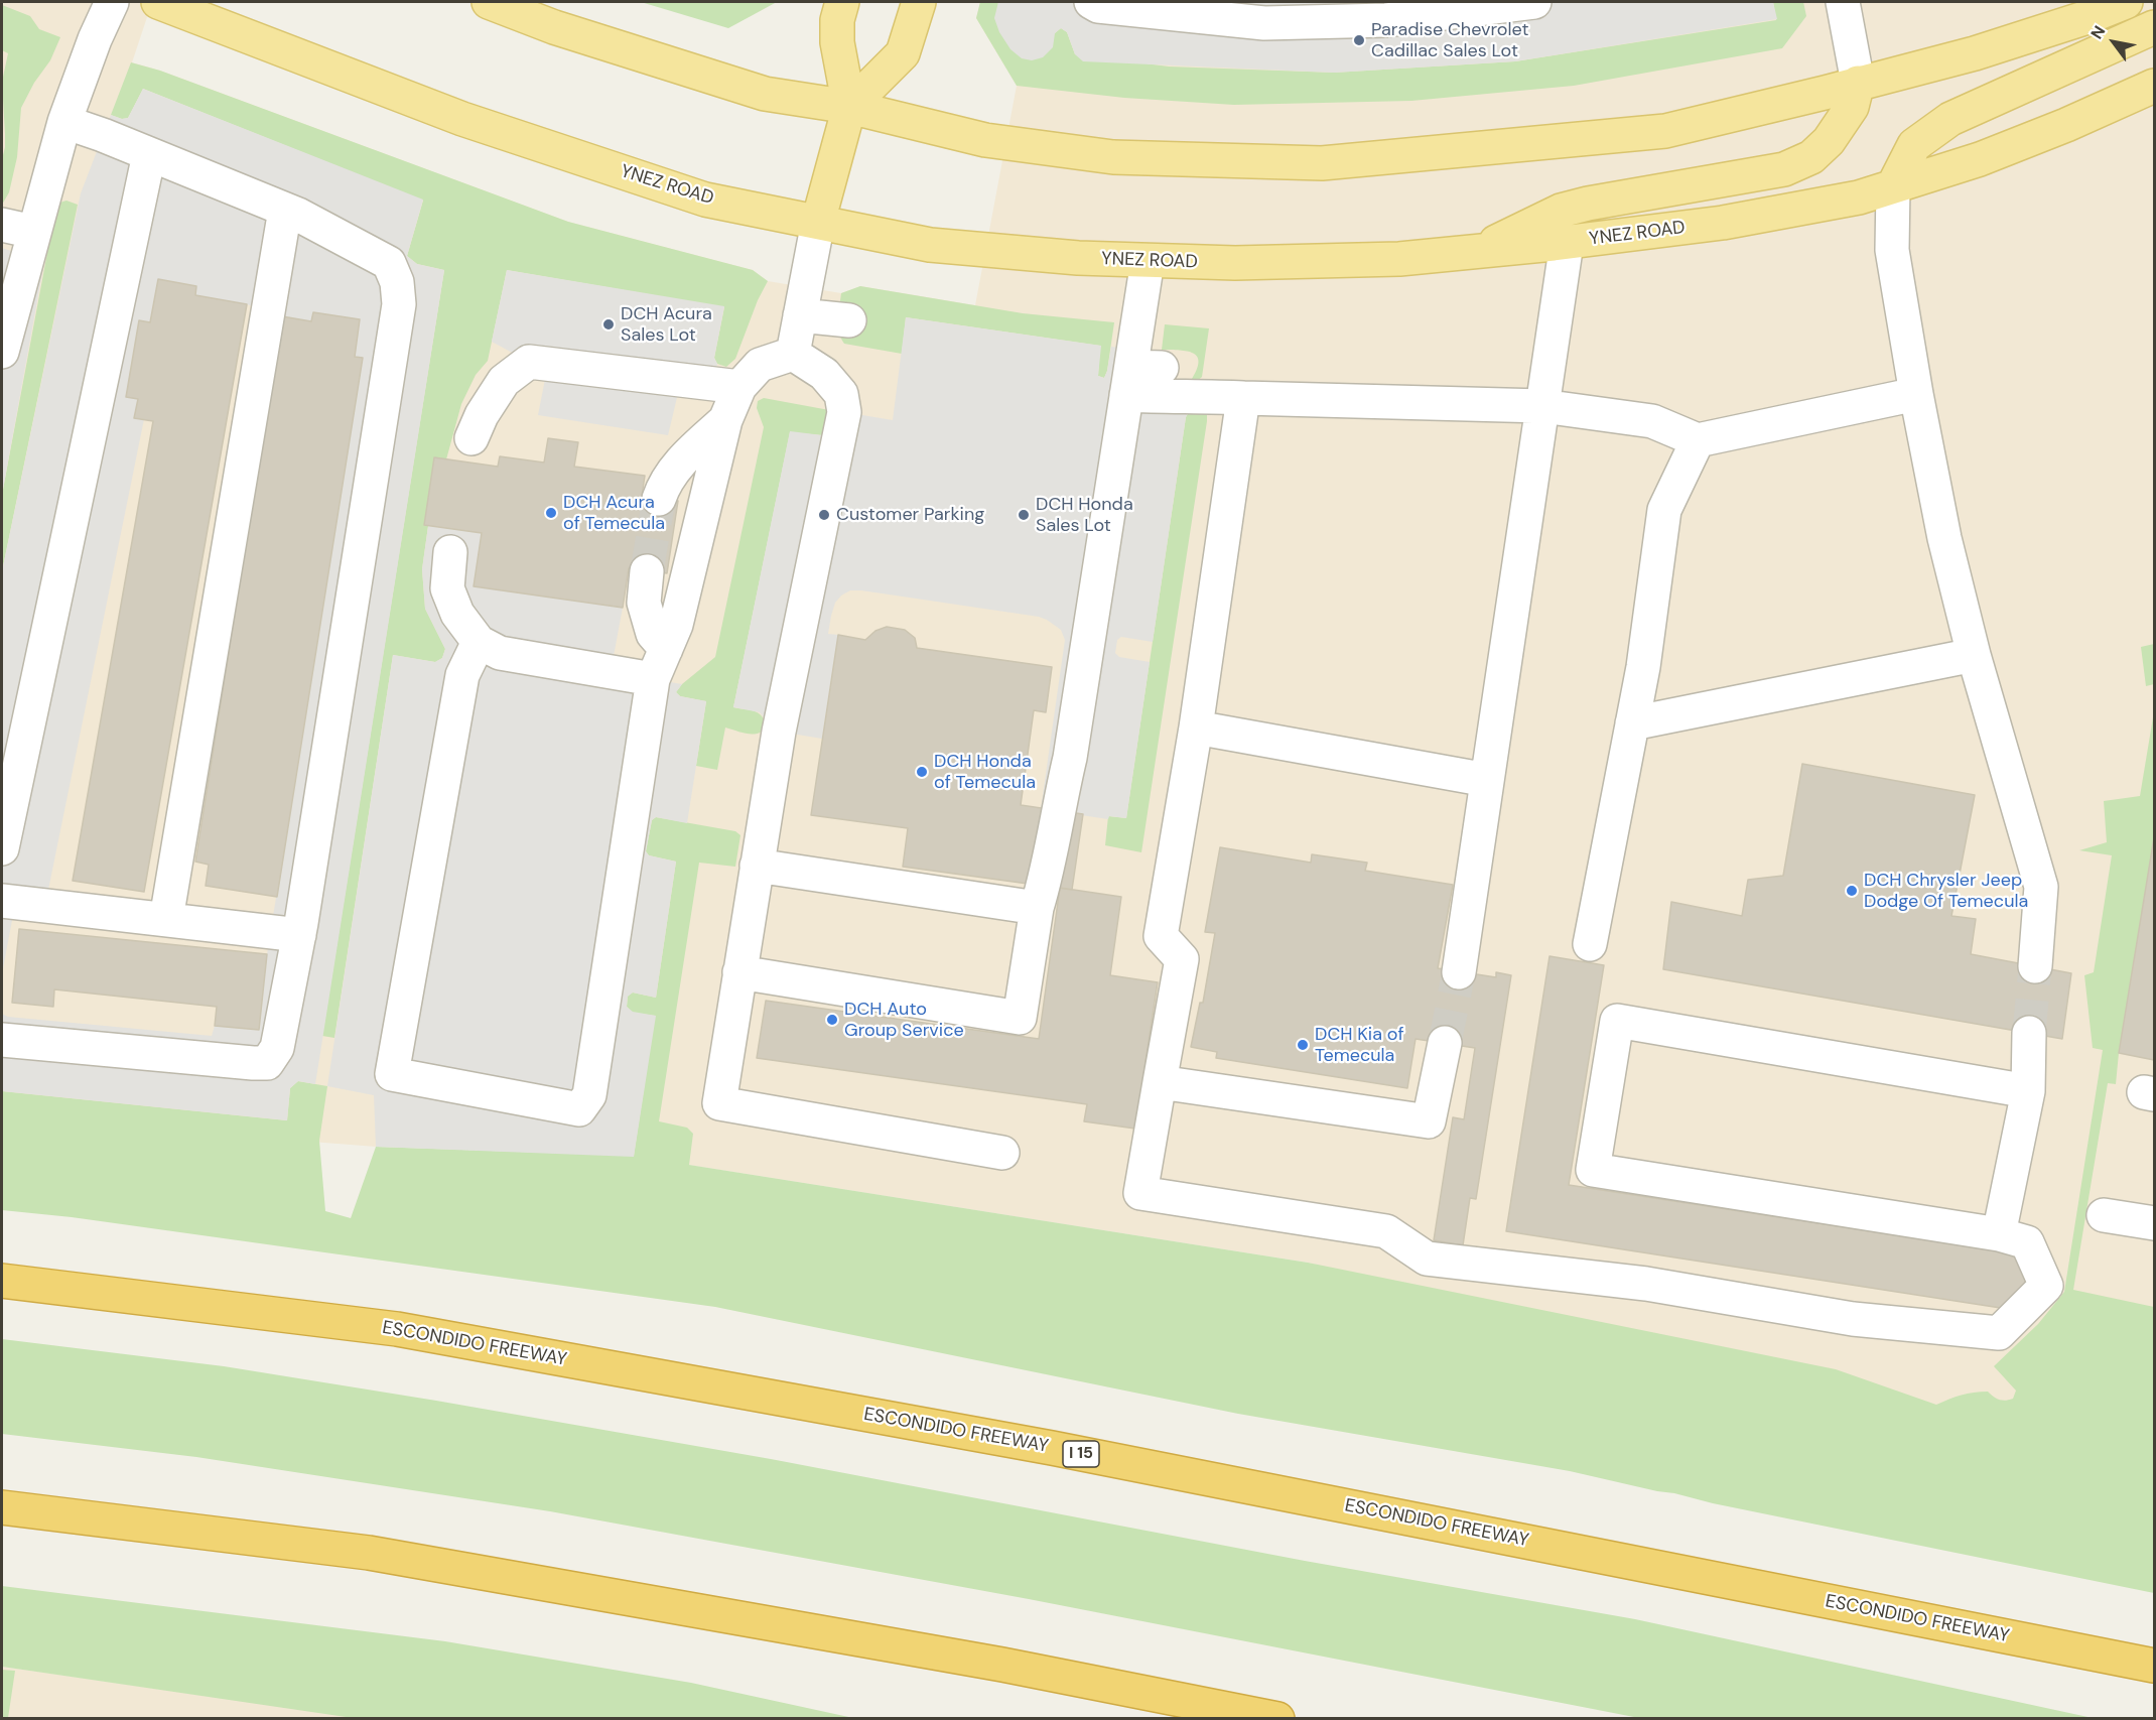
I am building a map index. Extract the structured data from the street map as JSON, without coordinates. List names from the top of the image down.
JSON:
{
  "streets": {
    "highway": ["ESCONDIDO FREEWAY", "I 15"],
    "main road": ["YNEZ ROAD"]
  },
  "places": [
    "Paradise Chevrolet Cadillac Sales Lot",
    "DCH Acura Sales Lot",
    "DCH Acura of Temecula",
    "Customer Parking",
    "DCH Honda Sales Lot",
    "DCH Honda of Temecula",
    "DCH Chrysler Jeep Dodge Of Temecula",
    "DCH Auto Group Service",
    "DCH Kia of Temecula"
  ],
  "north": "top left"
}
